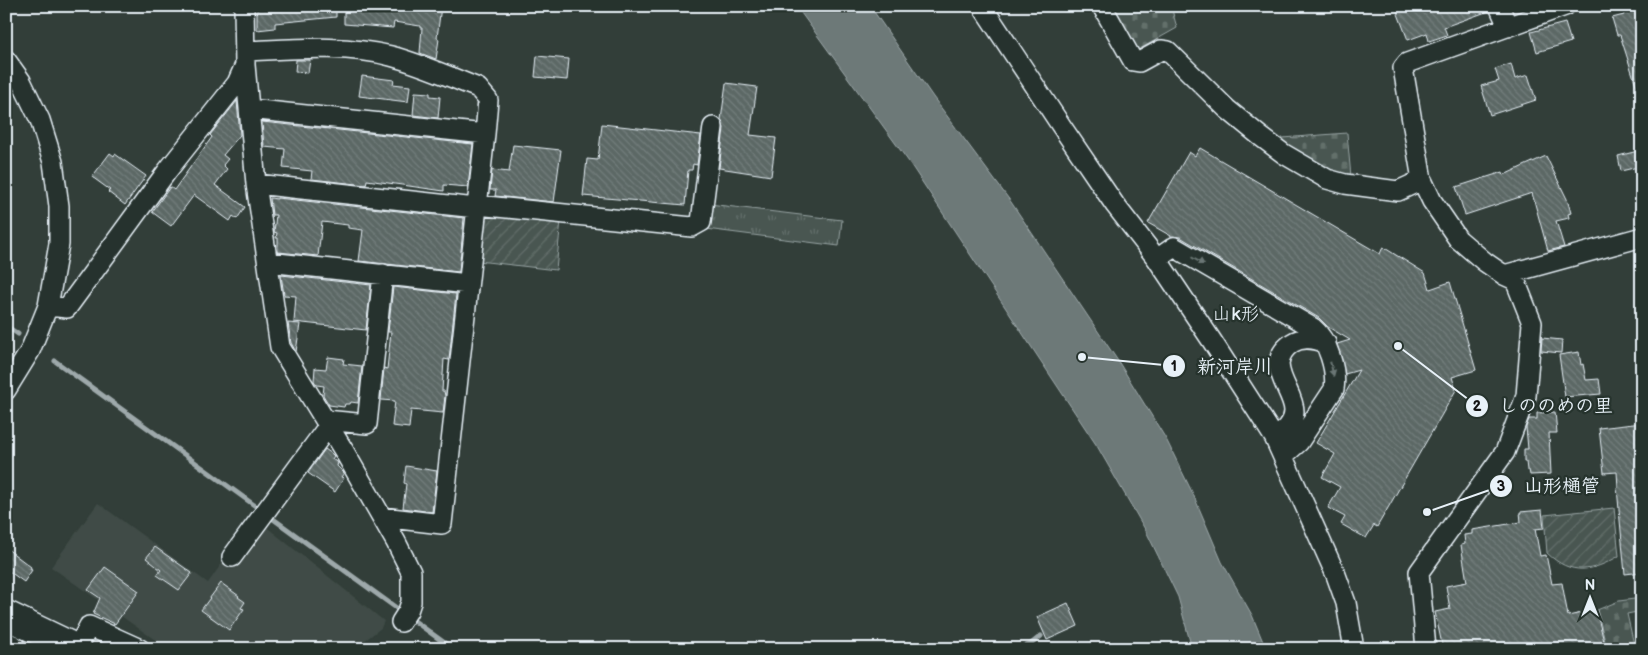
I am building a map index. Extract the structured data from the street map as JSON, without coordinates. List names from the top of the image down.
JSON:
{
  "districts": ["山k形"],
  "places": ["しののめの里", "新河岸川", "山形樋管"],
  "north": "top"
}
